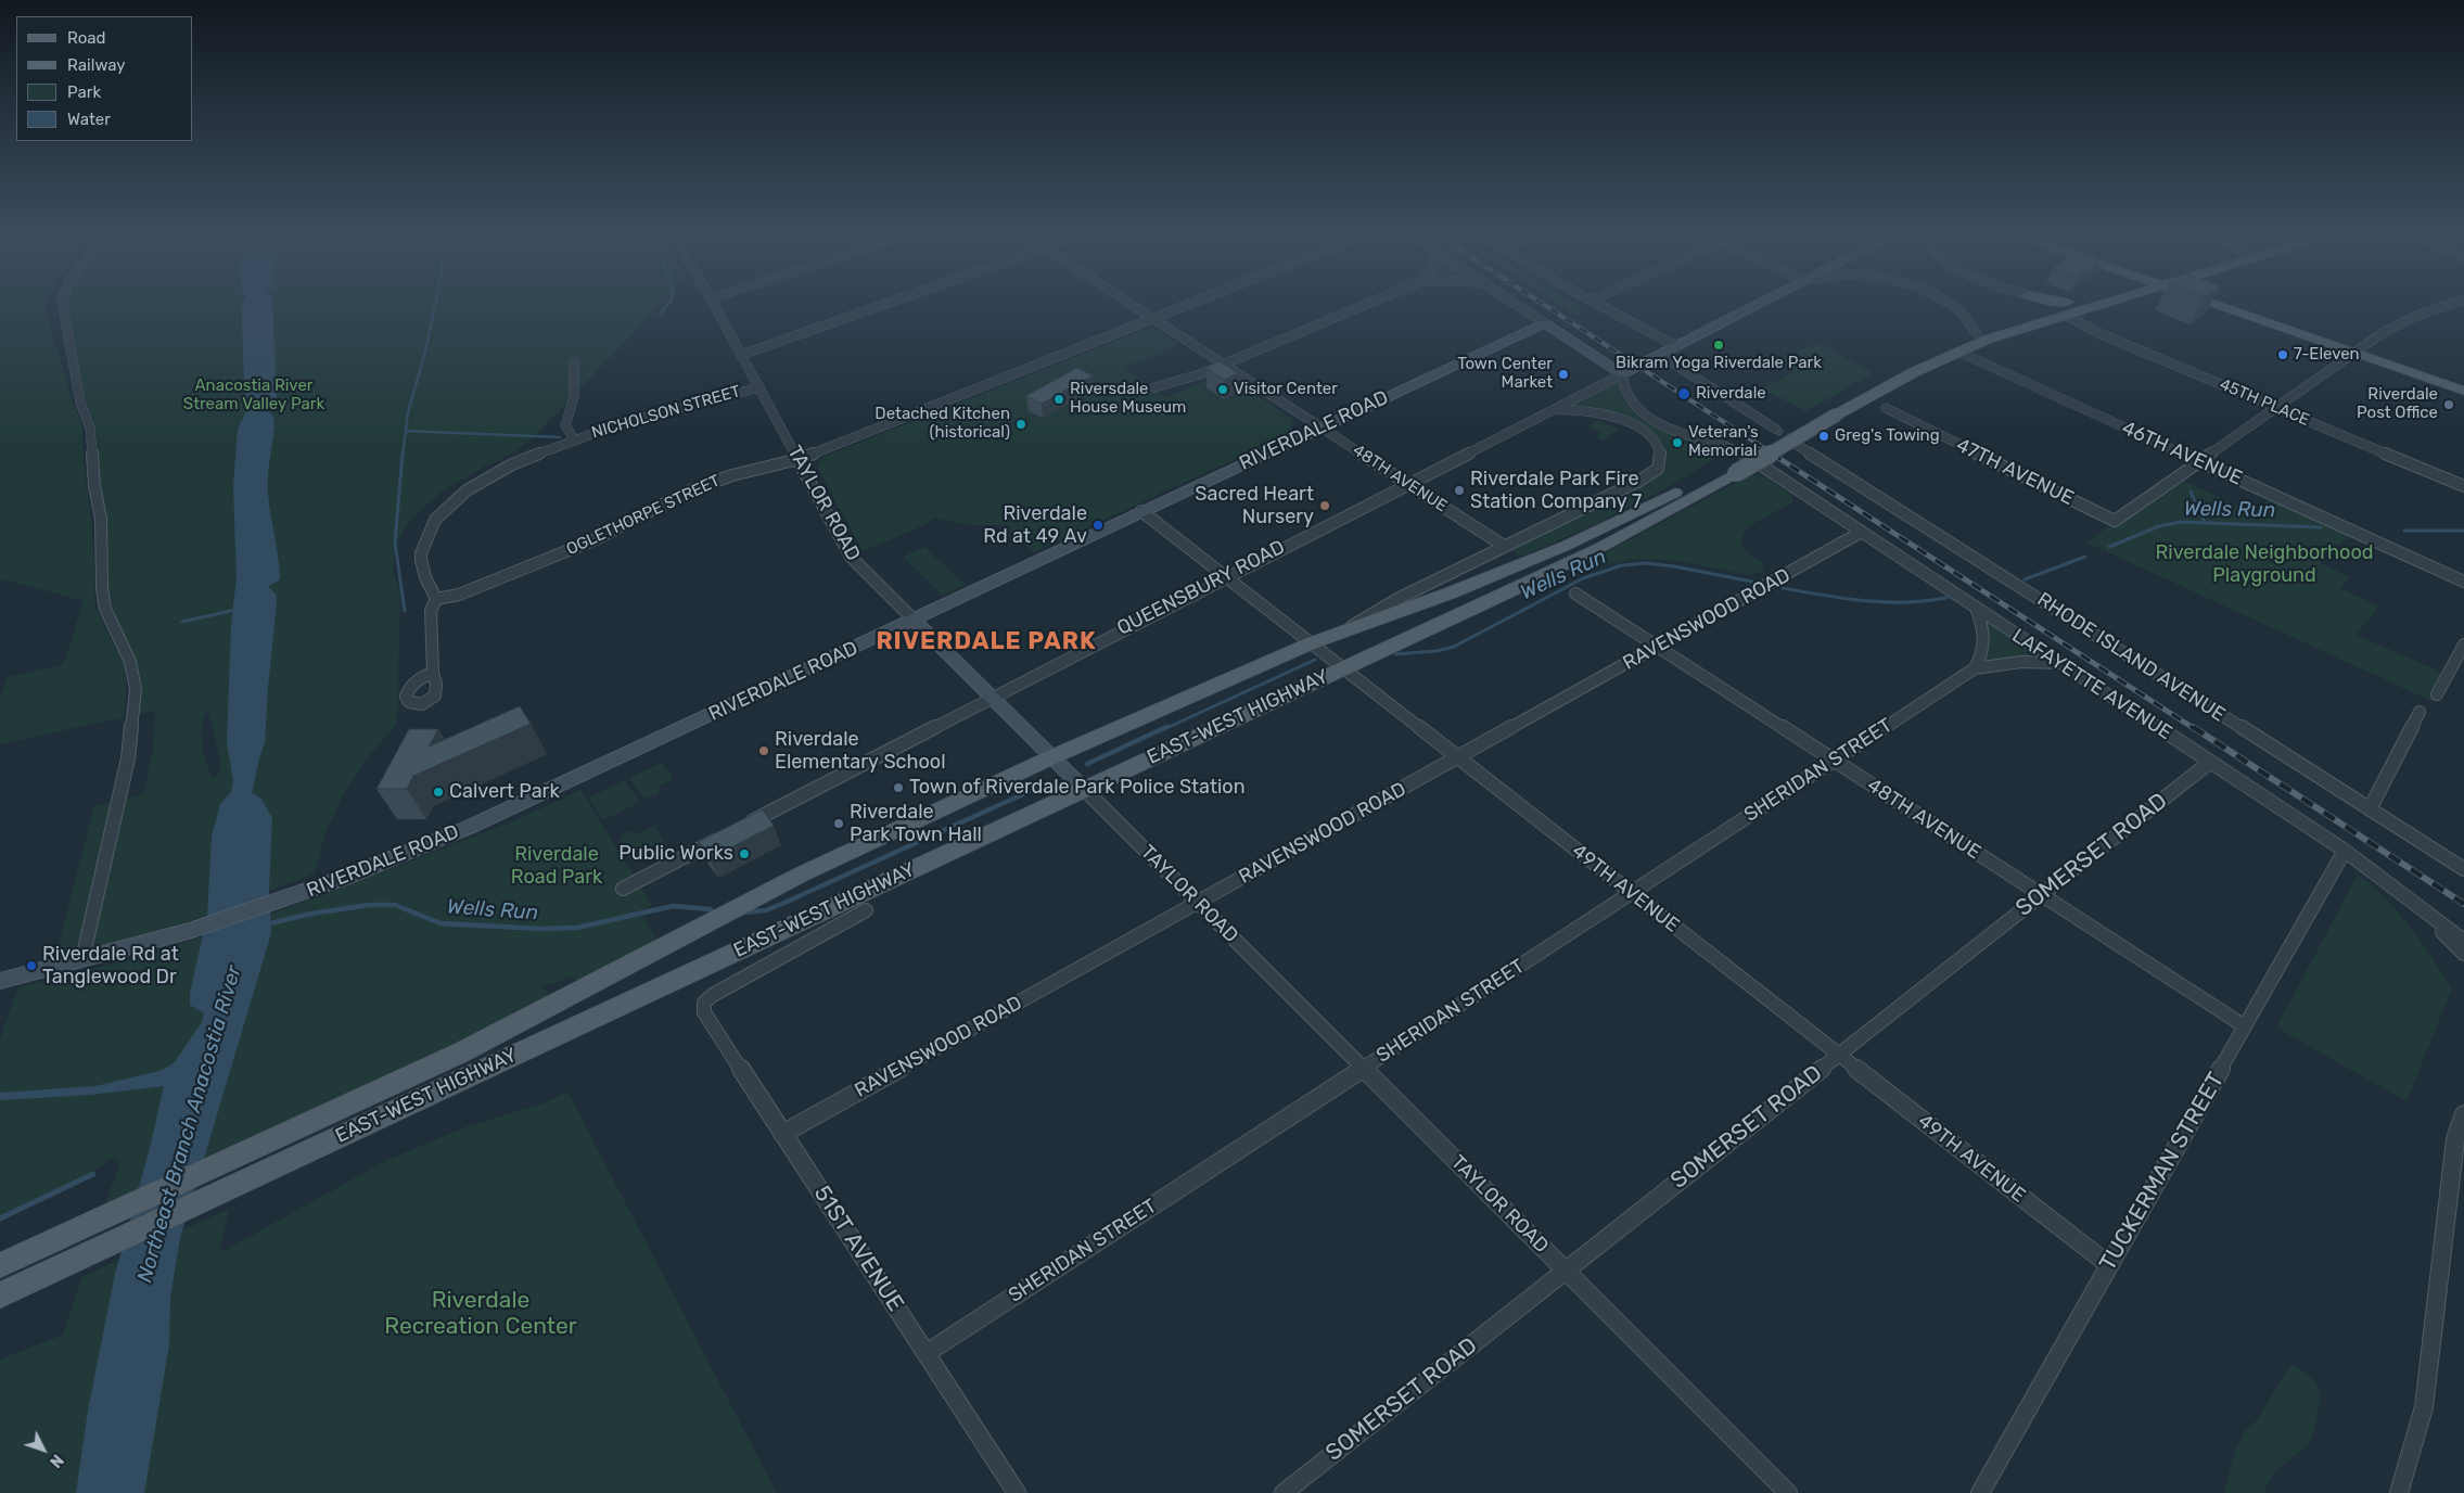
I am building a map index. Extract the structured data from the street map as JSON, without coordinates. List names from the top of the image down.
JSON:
{
  "streets": {
    "main road": ["EAST-WEST HIGHWAY"],
    "street": [
      "45TH PLACE",
      "NICHOLSON STREET",
      "RIVERDALE ROAD",
      "46TH AVENUE",
      "47TH AVENUE",
      "48TH AVENUE",
      "TAYLOR ROAD",
      "OGLETHORPE STREET",
      "QUEENSBURY ROAD",
      "RAVENSWOOD ROAD",
      "RHODE ISLAND AVENUE",
      "LAFAYETTE AVENUE",
      "SHERIDAN STREET",
      "SOMERSET ROAD",
      "49TH AVENUE",
      "TUCKERMAN STREET",
      "51ST AVENUE"
    ]
  },
  "crossings": [
    ["45TH PLACE", "EAST-WEST HIGHWAY"],
    ["NICHOLSON STREET", "TAYLOR ROAD"],
    ["NICHOLSON STREET", "OGLETHORPE STREET"],
    ["RIVERDALE ROAD", "48TH AVENUE"],
    ["RIVERDALE ROAD", "TAYLOR ROAD"],
    ["RIVERDALE ROAD", "49TH AVENUE"],
    ["46TH AVENUE", "47TH AVENUE"],
    ["46TH AVENUE", "EAST-WEST HIGHWAY"],
    ["48TH AVENUE", "OGLETHORPE STREET"],
    ["48TH AVENUE", "QUEENSBURY ROAD"],
    ["48TH AVENUE", "RAVENSWOOD ROAD"],
    ["48TH AVENUE", "SHERIDAN STREET"],
    ["48TH AVENUE", "SOMERSET ROAD"],
    ["48TH AVENUE", "TUCKERMAN STREET"],
    ["TAYLOR ROAD", "OGLETHORPE STREET"],
    ["TAYLOR ROAD", "QUEENSBURY ROAD"],
    ["TAYLOR ROAD", "RAVENSWOOD ROAD"],
    ["TAYLOR ROAD", "EAST-WEST HIGHWAY"],
    ["TAYLOR ROAD", "SHERIDAN STREET"],
    ["TAYLOR ROAD", "SOMERSET ROAD"],
    ["QUEENSBURY ROAD", "49TH AVENUE"],
    ["RAVENSWOOD ROAD", "LAFAYETTE AVENUE"],
    ["RAVENSWOOD ROAD", "49TH AVENUE"],
    ["RAVENSWOOD ROAD", "51ST AVENUE"],
    ["LAFAYETTE AVENUE", "SHERIDAN STREET"],
    ["LAFAYETTE AVENUE", "SOMERSET ROAD"],
    ["LAFAYETTE AVENUE", "TUCKERMAN STREET"],
    ["EAST-WEST HIGHWAY", "49TH AVENUE"],
    ["SHERIDAN STREET", "49TH AVENUE"],
    ["SHERIDAN STREET", "51ST AVENUE"],
    ["SOMERSET ROAD", "49TH AVENUE"],
    ["49TH AVENUE", "TUCKERMAN STREET"]
  ],
  "districts": ["RIVERDALE PARK"],
  "water": ["Wells Run", "Northeast Branch Anacostia River"],
  "parks": [
    "Anacostia River Stream Valley Park",
    "Riverdale Neighborhood Playground",
    "Riverdale Road Park",
    "Riverdale Recreation Center"
  ],
  "places": [
    "Bikram Yoga Riverdale Park",
    "7-Eleven",
    "Town Center Market",
    "Visitor Center",
    "Riverdale",
    "Riversdale House Museum",
    "Riverdale Post Office",
    "Detached Kitchen (historical)",
    "Greg's Towing",
    "Veteran's Memorial",
    "Riverdale Park Fire Station Company 7",
    "Sacred Heart Nursery",
    "Riverdale Rd at 49 Av",
    "Riverdale Elementary School",
    "Town of Riverdale Park Police Station",
    "Calvert Park",
    "Riverdale Park Town Hall",
    "Public Works",
    "Riverdale Rd at Tanglewood Dr"
  ],
  "legend": [
    "Road",
    "Railway",
    "Park",
    "Water"
  ],
  "north": "bottom right"
}
